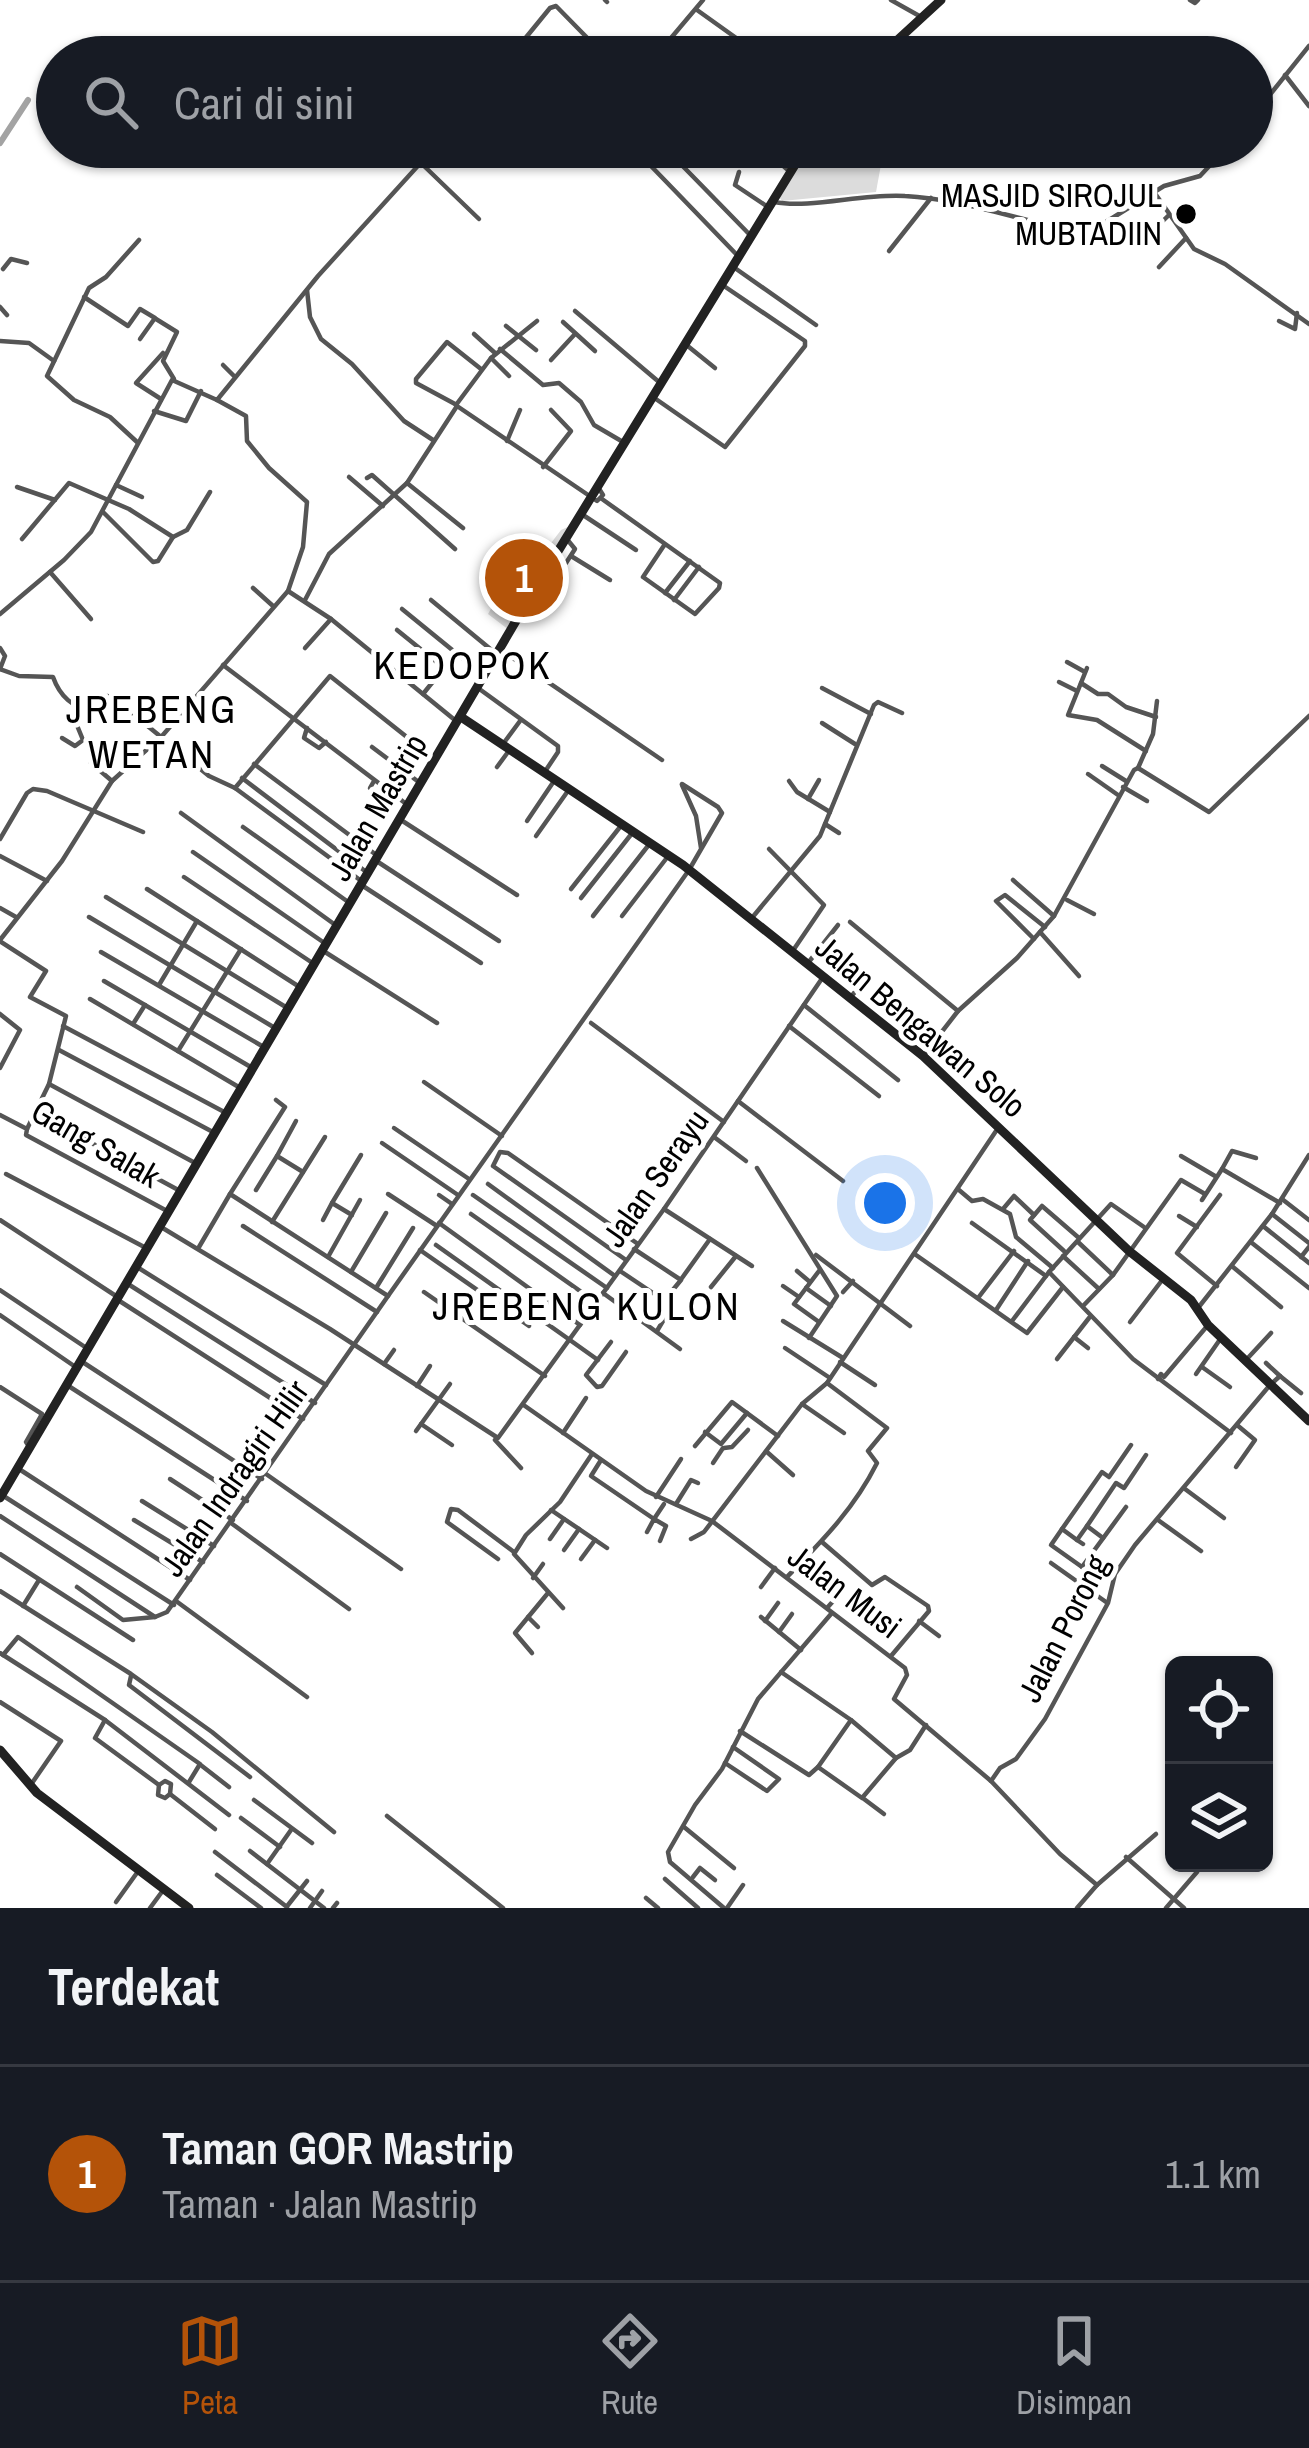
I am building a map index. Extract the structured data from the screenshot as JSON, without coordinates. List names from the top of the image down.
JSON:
{
  "streets": {
    "main road": ["Jalan Mastrip", "Jalan Bengawan Solo"],
    "street": [
      "Gang Salak",
      "Jalan Serayu",
      "Jalan Indragiri Hilir",
      "Jalan Musi",
      "Jalan Porong"
    ]
  },
  "crossings": [
    ["Jalan Mastrip", "Jalan Bengawan Solo"],
    ["Jalan Mastrip", "Gang Salak"],
    ["Jalan Bengawan Solo", "Jalan Serayu"],
    ["Jalan Bengawan Solo", "Jalan Indragiri Hilir"],
    ["Jalan Bengawan Solo", "Jalan Porong"],
    ["Jalan Serayu", "Jalan Musi"],
    ["Jalan Musi", "Jalan Porong"]
  ],
  "districts": ["KEDOPOK", "JREBENG WETAN", "JREBENG KULON"],
  "places": ["MASJID SIROJUL MUBTADIIN"],
  "page": {
    "search": "Cari di sini",
    "pins": "1",
    "heading": "Terdekat",
    "list": [
      {
        "mark": "1",
        "name": "Taman GOR Mastrip",
        "note": "Taman · Jalan Mastrip",
        "value": "1.1 km"
      }
    ],
    "nav": ["Peta", "Rute", "Disimpan"]
  }
}
